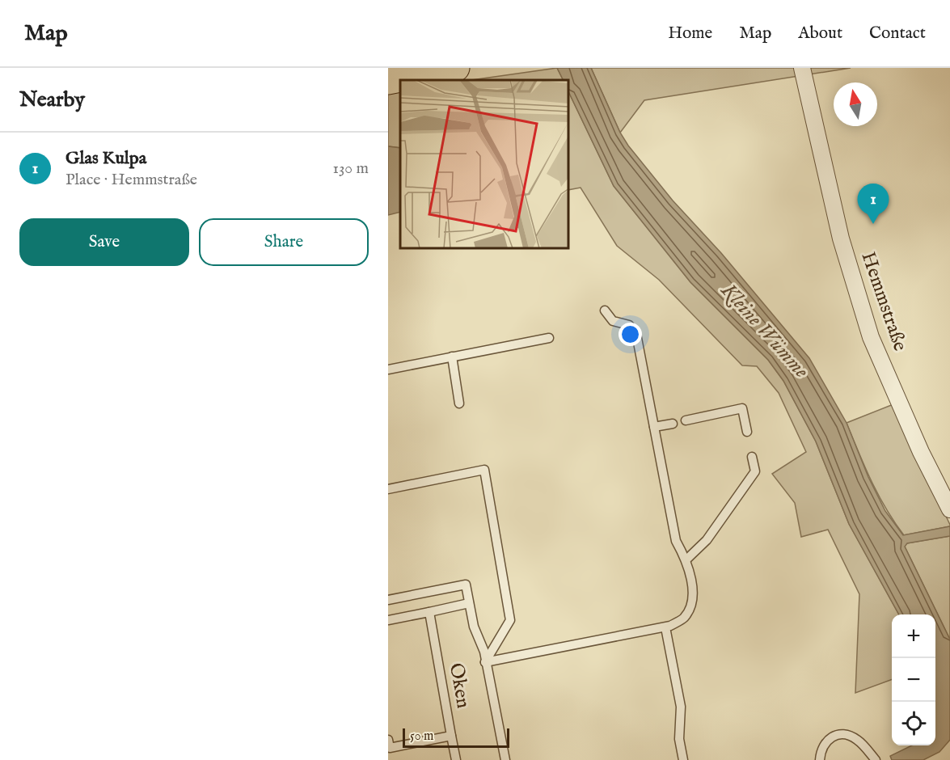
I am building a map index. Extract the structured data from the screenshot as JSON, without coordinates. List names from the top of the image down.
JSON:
{
  "streets": {
    "street": ["Hemmstraße"],
    "lane": ["Oken"]
  },
  "water": ["Kleine Wümme"],
  "scale_bar": "50 m",
  "north": "top",
  "page": {
    "header": "Map",
    "nav": [
      "Home",
      "Map",
      "About",
      "Contact"
    ],
    "heading": "Nearby",
    "list": [
      {
        "mark": "1",
        "name": "Glas Kulpa",
        "note": "Place · Hemmstraße",
        "value": "130 m"
      }
    ],
    "pins": "1",
    "buttons": ["Save", "Share"],
    "map_buttons": ["+", "−"],
    "scale": "50 m"
  }
}
